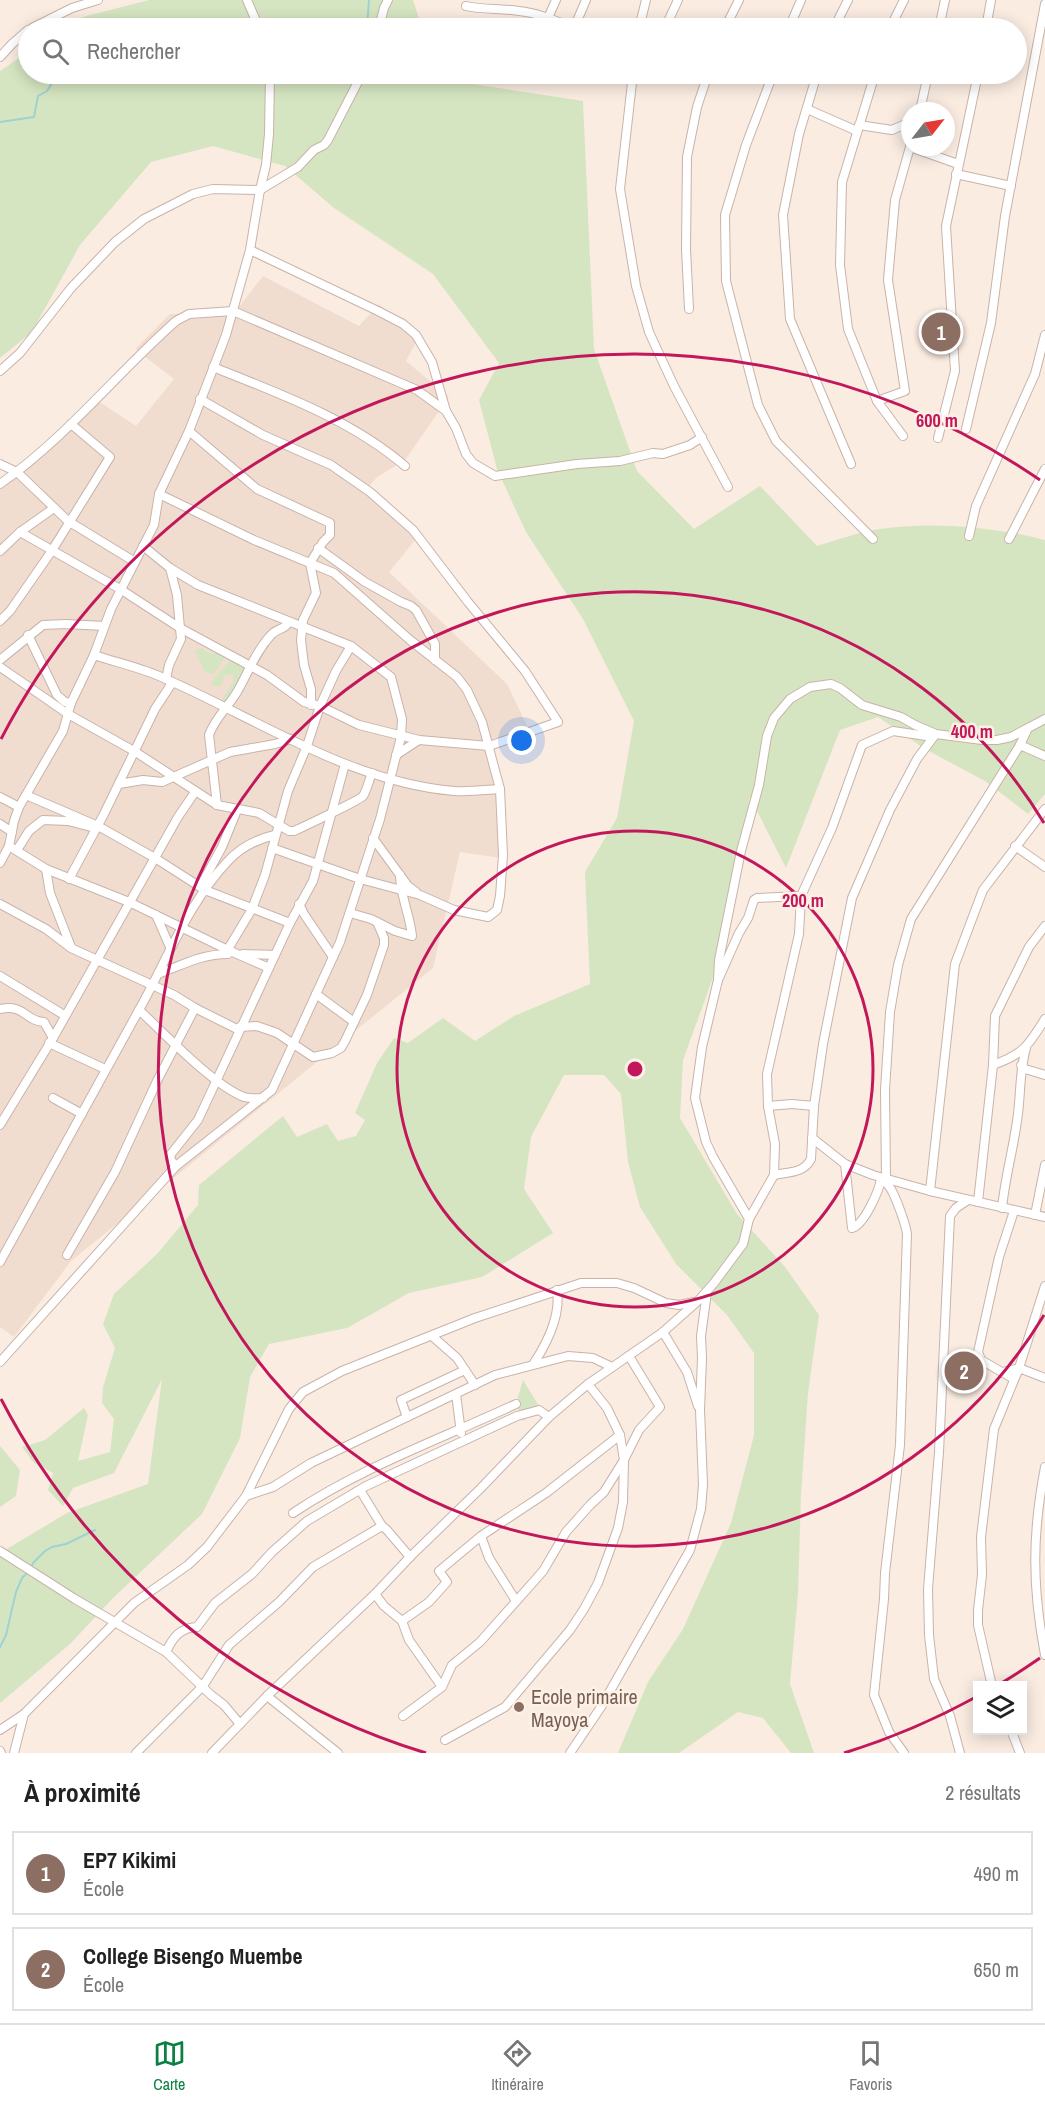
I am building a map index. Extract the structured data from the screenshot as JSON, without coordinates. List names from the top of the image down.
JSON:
{
  "places": ["Ecole primaire Mayoya"],
  "north": "top right",
  "page": {
    "search": "Rechercher",
    "pins": ["1", "2"],
    "heading": ["À proximité", "2 résultats"],
    "list": [
      {
        "mark": "1",
        "name": "EP7 Kikimi",
        "note": "École",
        "value": "490 m"
      },
      {
        "mark": "2",
        "name": "College Bisengo Muembe",
        "note": "École",
        "value": "650 m"
      }
    ],
    "nav": ["Carte", "Itinéraire", "Favoris"]
  },
  "rings": ["600 m", "400 m", "200 m"]
}
